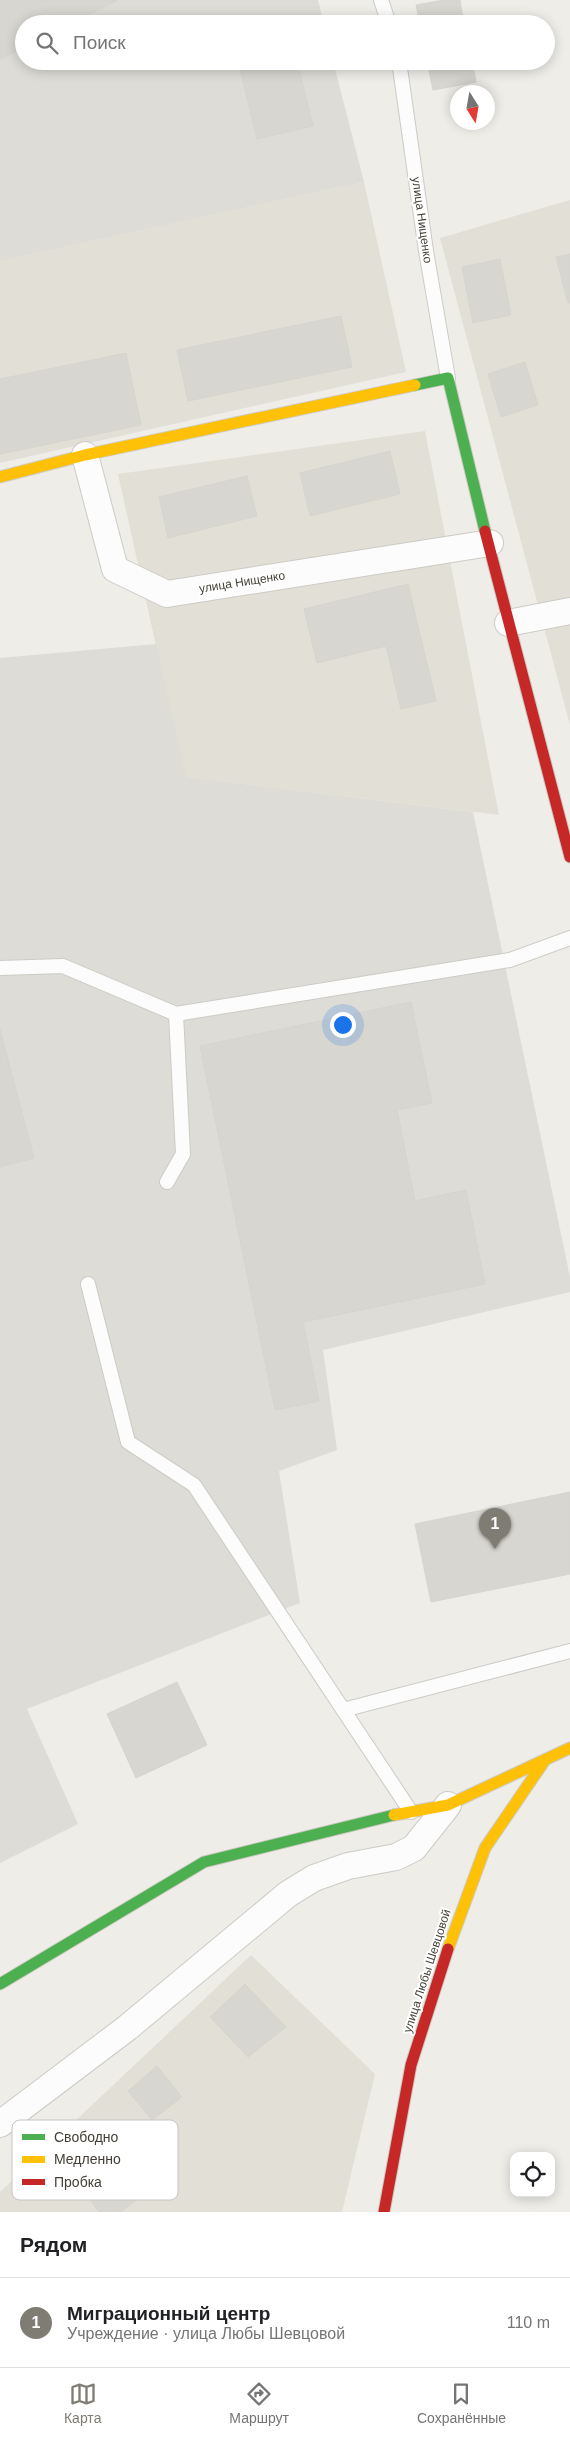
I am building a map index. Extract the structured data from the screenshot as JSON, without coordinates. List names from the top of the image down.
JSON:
{
  "streets": {
    "street": ["улица Нищенко", "улица Любы Шевцовой"]
  },
  "legend": ["Свободно", "Медленно", "Пробка"],
  "north": "bottom",
  "page": {
    "search": "Поиск",
    "pins": "1",
    "heading": "Рядом",
    "list": [
      {
        "mark": "1",
        "name": "Миграционный центр",
        "note": "Учреждение · улица Любы Шевцовой",
        "value": "110 m"
      }
    ],
    "nav": ["Карта", "Маршрут", "Сохранённые"]
  }
}
